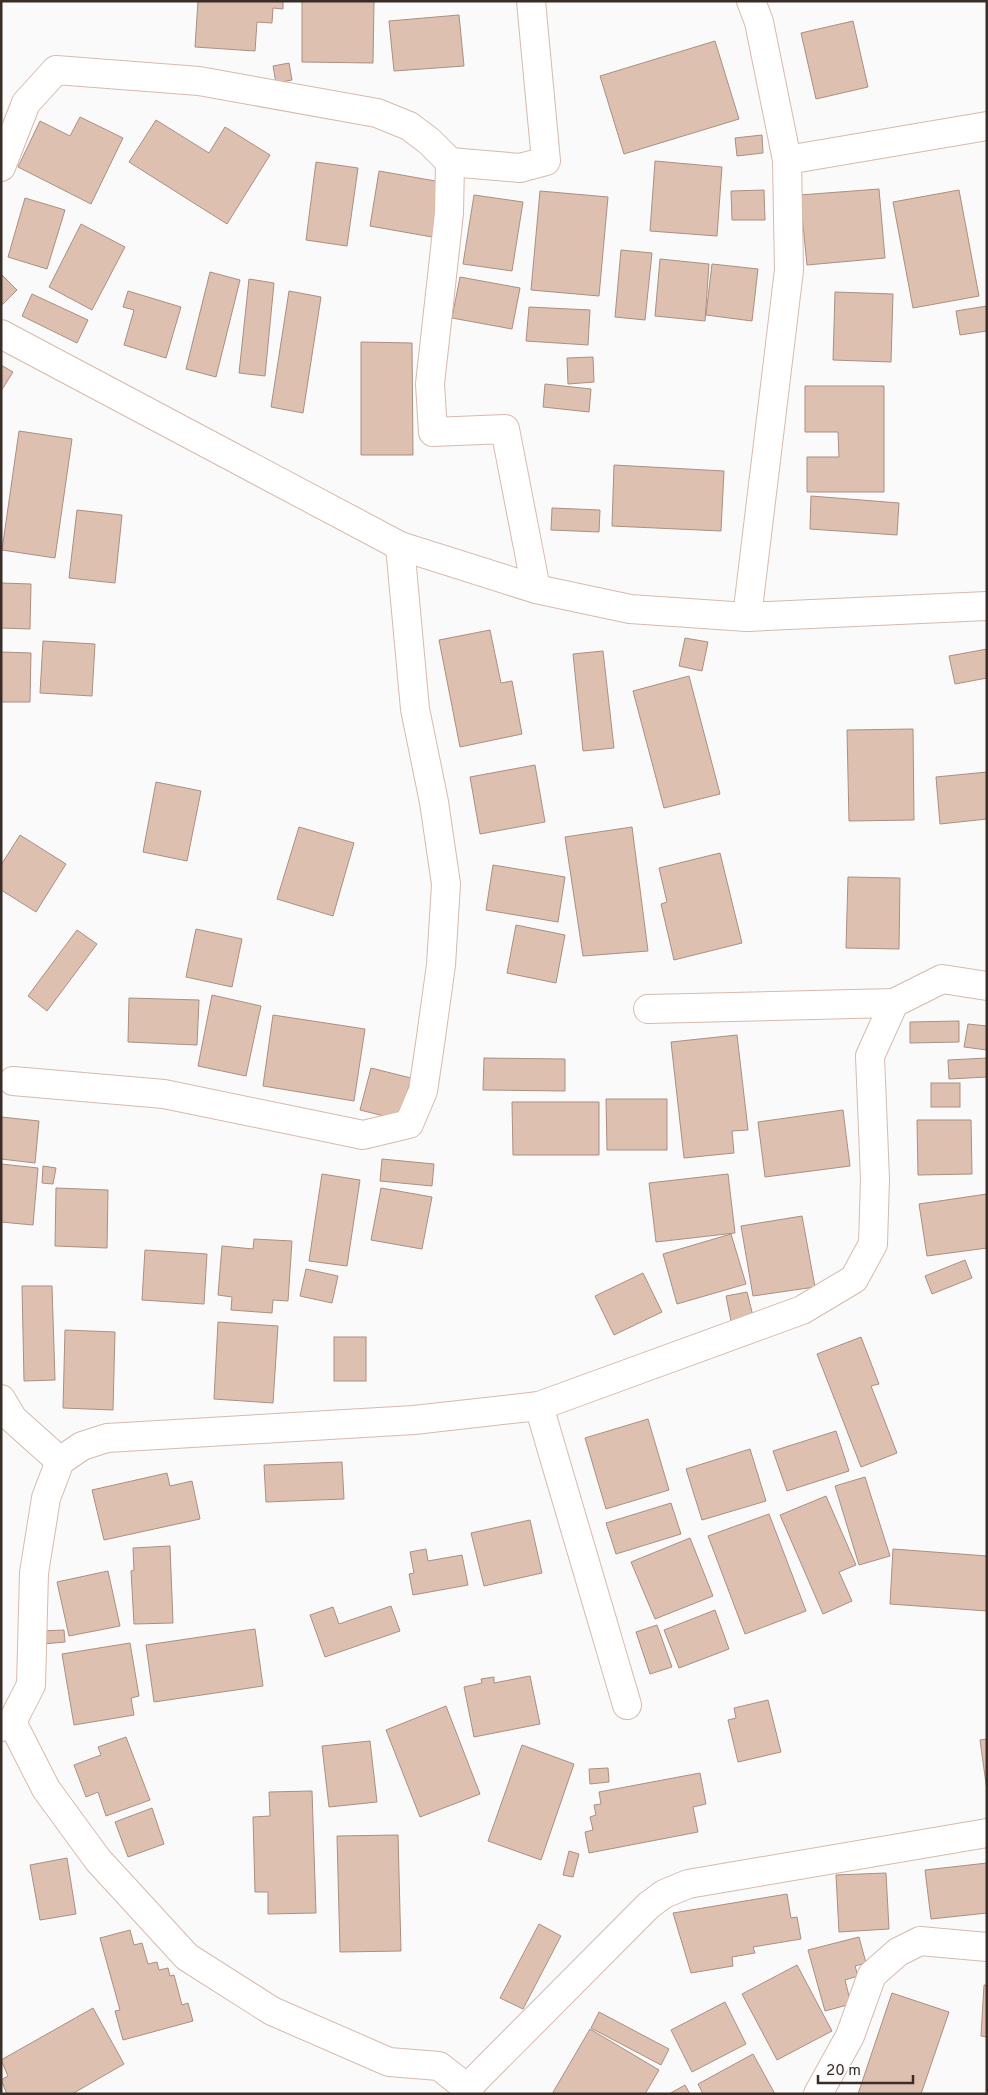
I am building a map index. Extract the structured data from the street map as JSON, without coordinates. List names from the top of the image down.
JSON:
{
  "scale_bar": "20 m"
}
